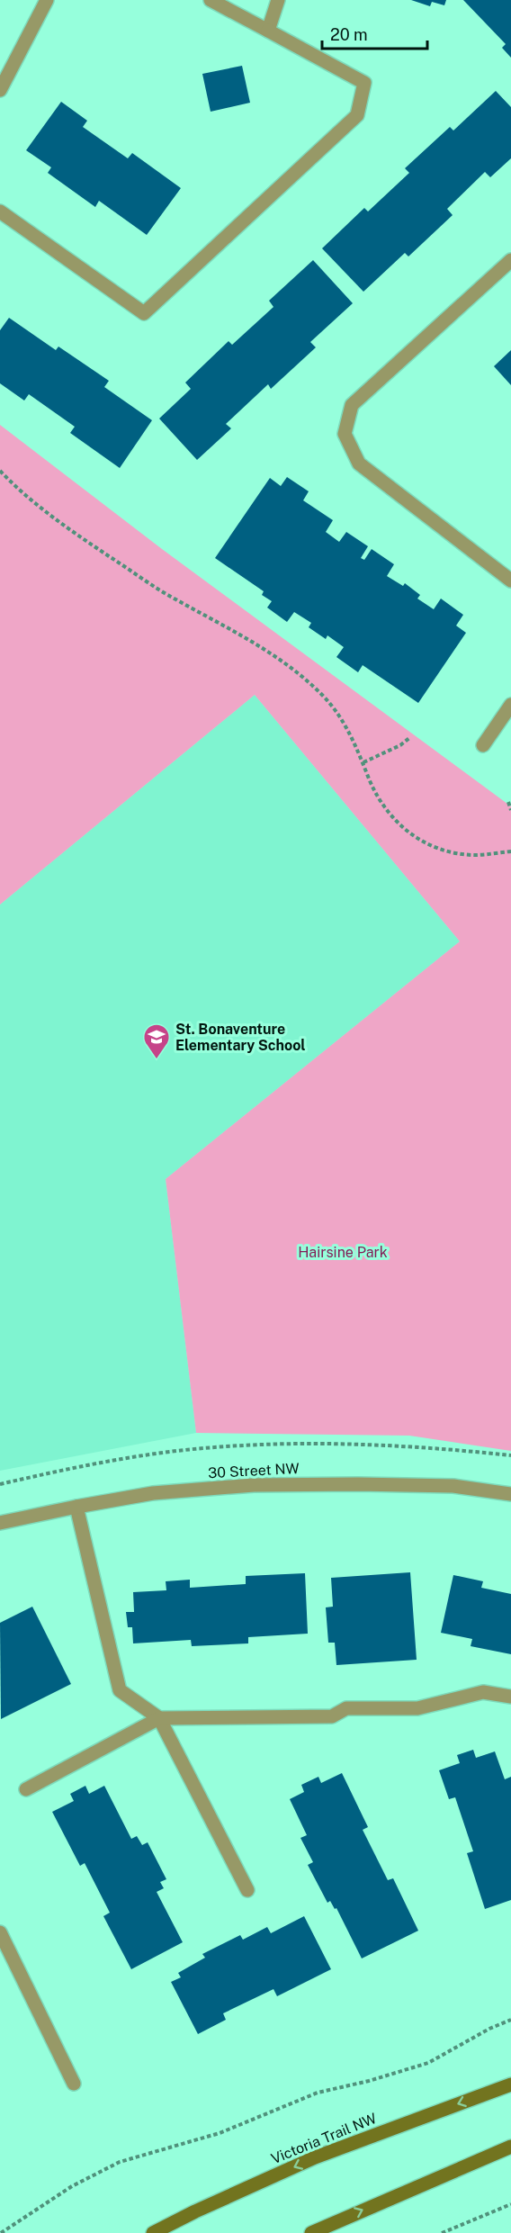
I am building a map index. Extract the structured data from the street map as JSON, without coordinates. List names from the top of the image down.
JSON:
{
  "streets": {
    "main road": ["Victoria Trail NW"],
    "street": ["30 Street NW"]
  },
  "parks": ["Hairsine Park"],
  "places": {
    "school or university": ["St. Bonaventure Elementary School"]
  },
  "scale_bar": "20 m"
}
